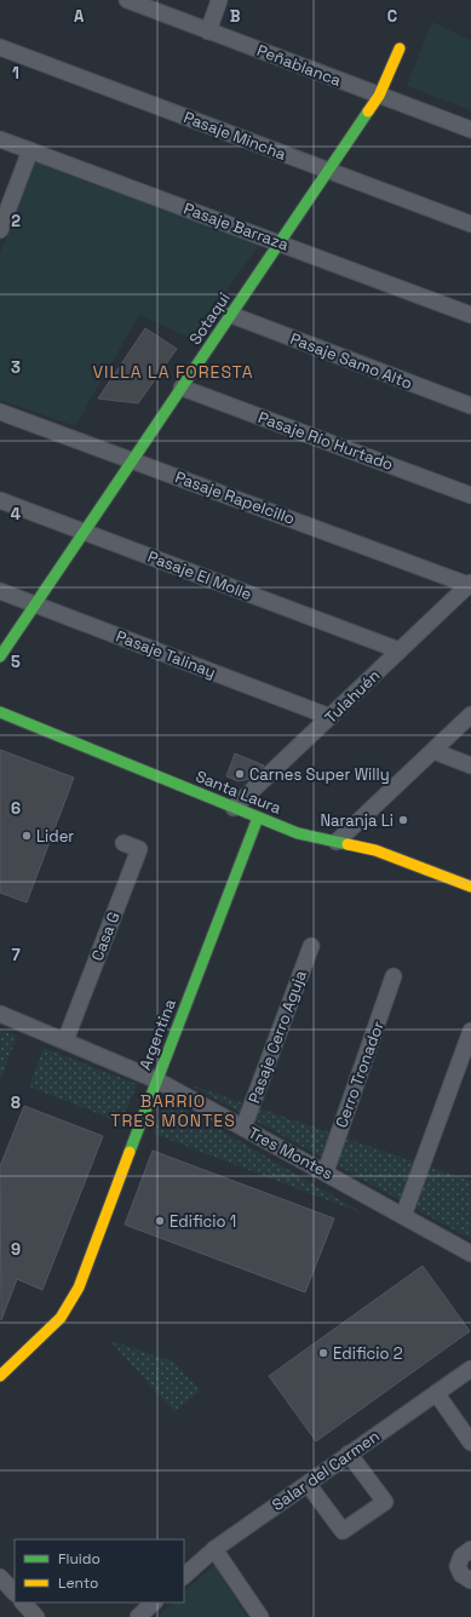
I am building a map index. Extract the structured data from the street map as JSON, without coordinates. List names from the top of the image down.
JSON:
{
  "streets": {
    "street": [
      "Peñablanca",
      "Pasaje Mincha",
      "Pasaje Barraza",
      "Sotaqui",
      "Pasaje Samo Alto",
      "Pasaje Río Hurtado",
      "Pasaje Rapelcillo",
      "Pasaje El Molle",
      "Pasaje Talinay",
      "Tulahuén",
      "Santa Laura",
      "Casa G",
      "Argentina",
      "Pasaje Cerro Aguja",
      "Cerro Tronador",
      "Tres Montes",
      "Salar del Carmen"
    ]
  },
  "crossings": [
    ["Peñablanca", "Sotaqui"],
    ["Pasaje Mincha", "Sotaqui"],
    ["Pasaje Barraza", "Sotaqui"],
    ["Sotaqui", "Pasaje Samo Alto"],
    ["Sotaqui", "Pasaje Río Hurtado"],
    ["Sotaqui", "Pasaje Rapelcillo"],
    ["Sotaqui", "Pasaje El Molle"],
    ["Sotaqui", "Pasaje Talinay"],
    ["Pasaje Rapelcillo", "Tulahuén"],
    ["Pasaje El Molle", "Tulahuén"],
    ["Pasaje Talinay", "Tulahuén"],
    ["Tulahuén", "Santa Laura"],
    ["Santa Laura", "Argentina"],
    ["Casa G", "Tres Montes"],
    ["Argentina", "Tres Montes"],
    ["Pasaje Cerro Aguja", "Tres Montes"],
    ["Cerro Tronador", "Tres Montes"]
  ],
  "districts": ["VILLA LA FORESTA", "BARRIO TRES MONTES"],
  "places": [
    "Carnes Super Willy",
    "Naranja Li",
    "Lider",
    "Edificio 1",
    "Edificio 2"
  ],
  "legend": ["Fluido", "Lento"],
  "grid": {
    "columns": ["A", "B", "C"],
    "rows": [
      "1",
      "2",
      "3",
      "4",
      "5",
      "6",
      "7",
      "8",
      "9"
    ]
  }
}
